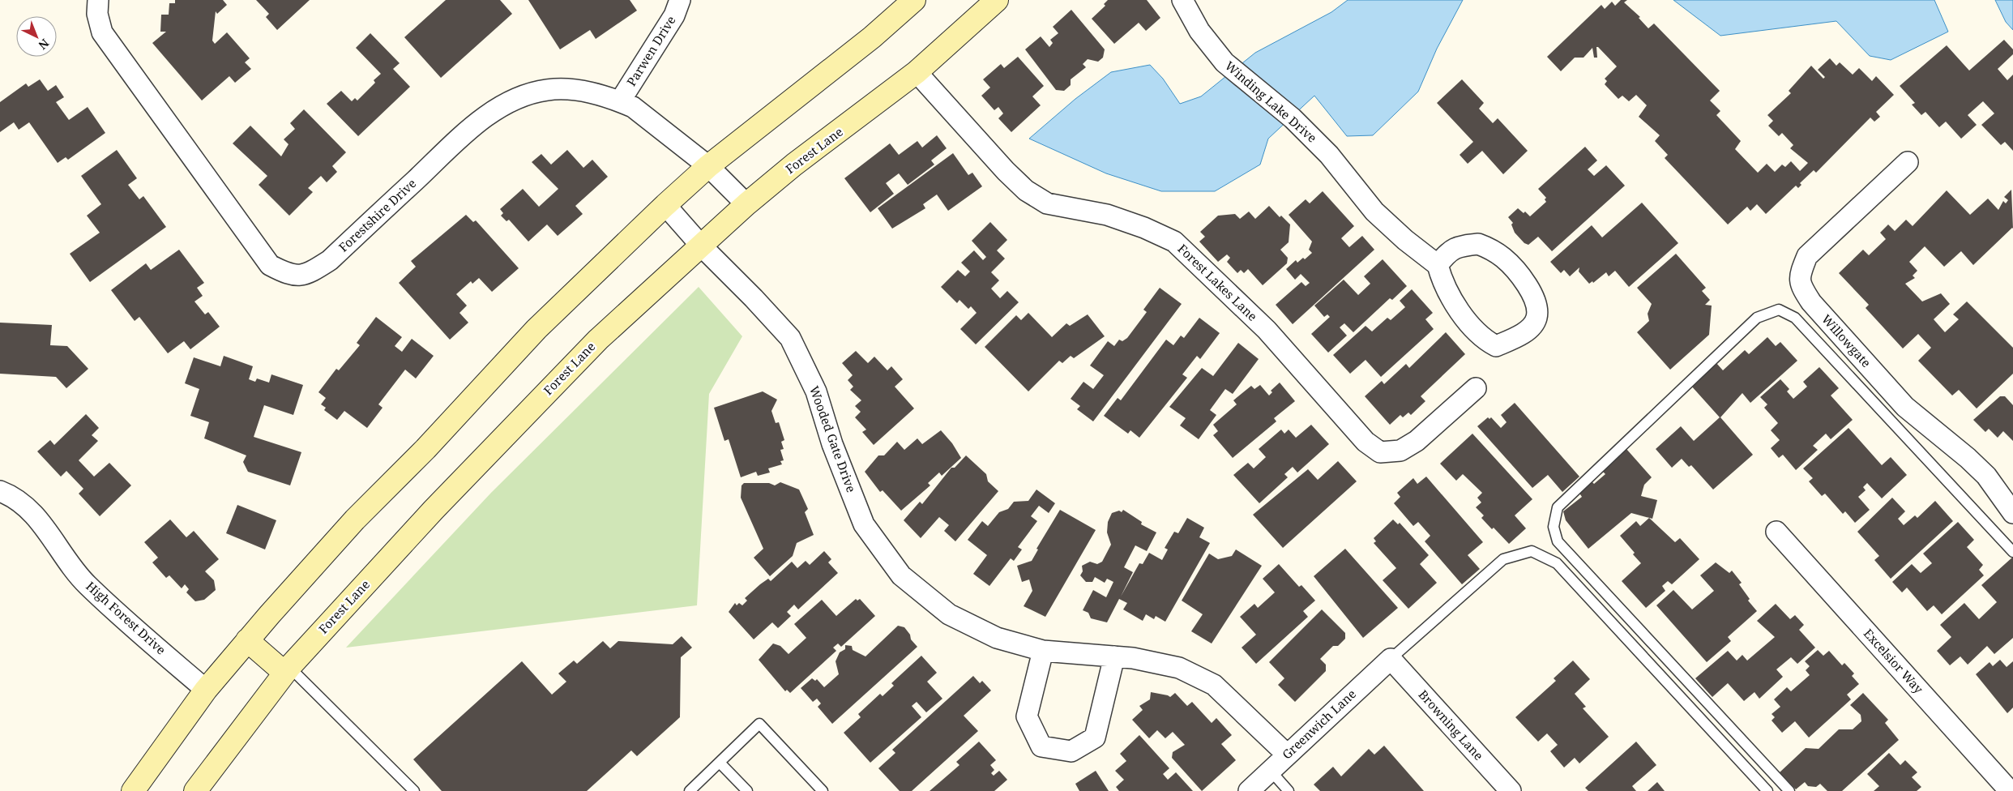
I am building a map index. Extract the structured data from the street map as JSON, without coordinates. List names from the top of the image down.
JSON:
{
  "streets": {
    "main road": ["Forest Lane"],
    "street": [
      "Parwen Drive",
      "Winding Lake Drive",
      "Forestshire Drive",
      "Forest Lakes Lane",
      "Willowgate",
      "Wooded Gate Drive",
      "High Forest Drive",
      "Excelsior Way",
      "Greenwich Lane",
      "Browning Lane"
    ]
  },
  "crossings": [
    ["Parwen Drive", "Forestshire Drive"],
    ["Forest Lane", "Forestshire Drive"],
    ["Forest Lane", "Forest Lakes Lane"],
    ["Forest Lane", "Wooded Gate Drive"],
    ["Wooded Gate Drive", "Greenwich Lane"],
    ["Greenwich Lane", "Browning Lane"]
  ],
  "north": "bottom right"
}
